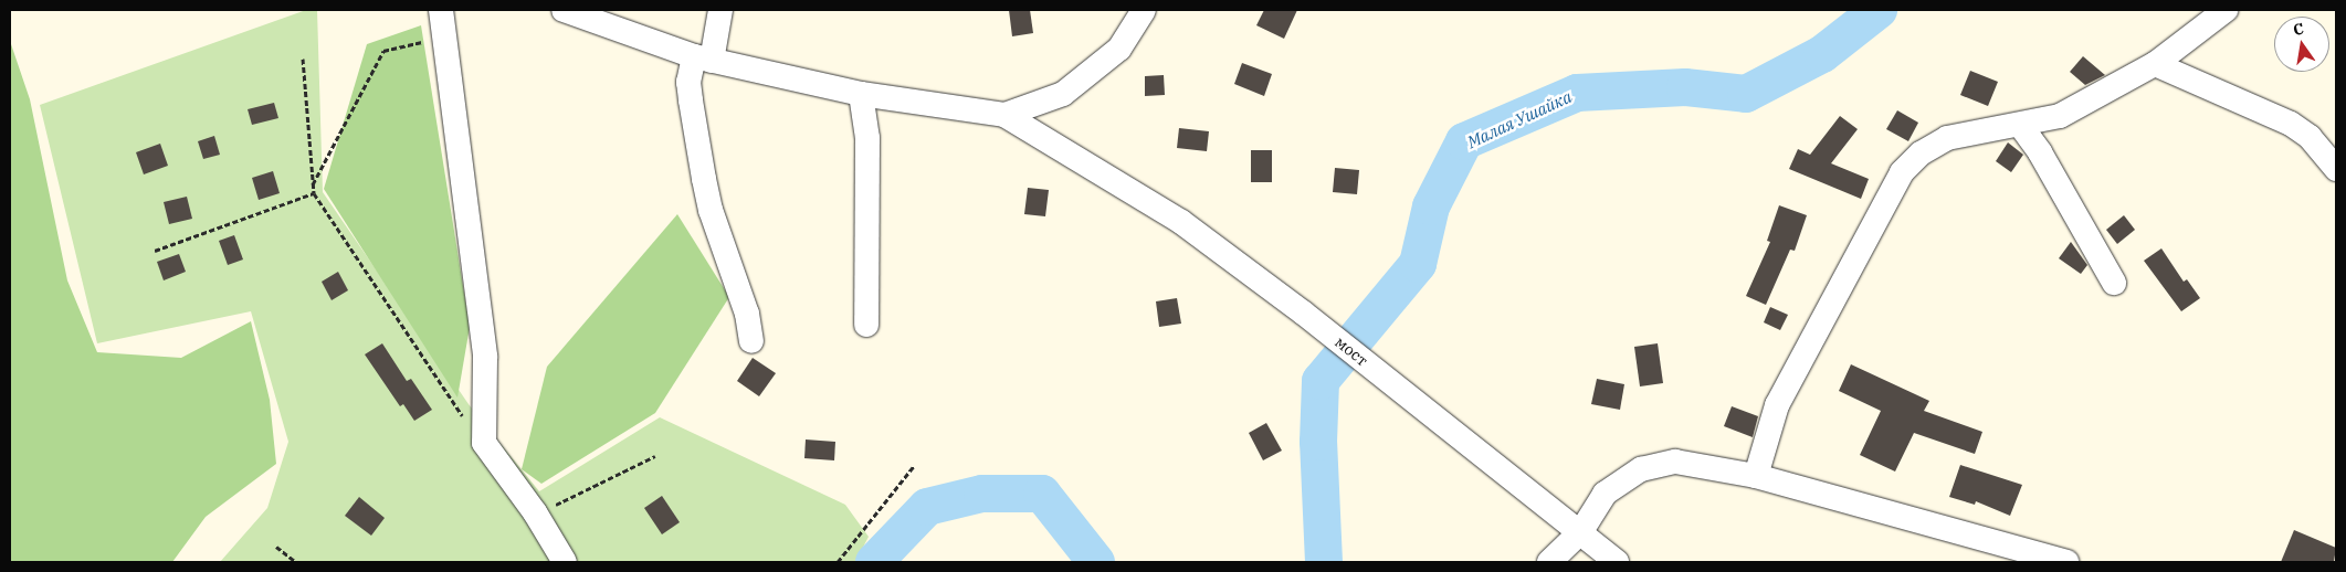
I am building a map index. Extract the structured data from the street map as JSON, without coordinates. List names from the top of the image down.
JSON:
{
  "streets": {
    "street": ["мост"]
  },
  "water": ["Малая Ушайка"],
  "north": "top"
}
